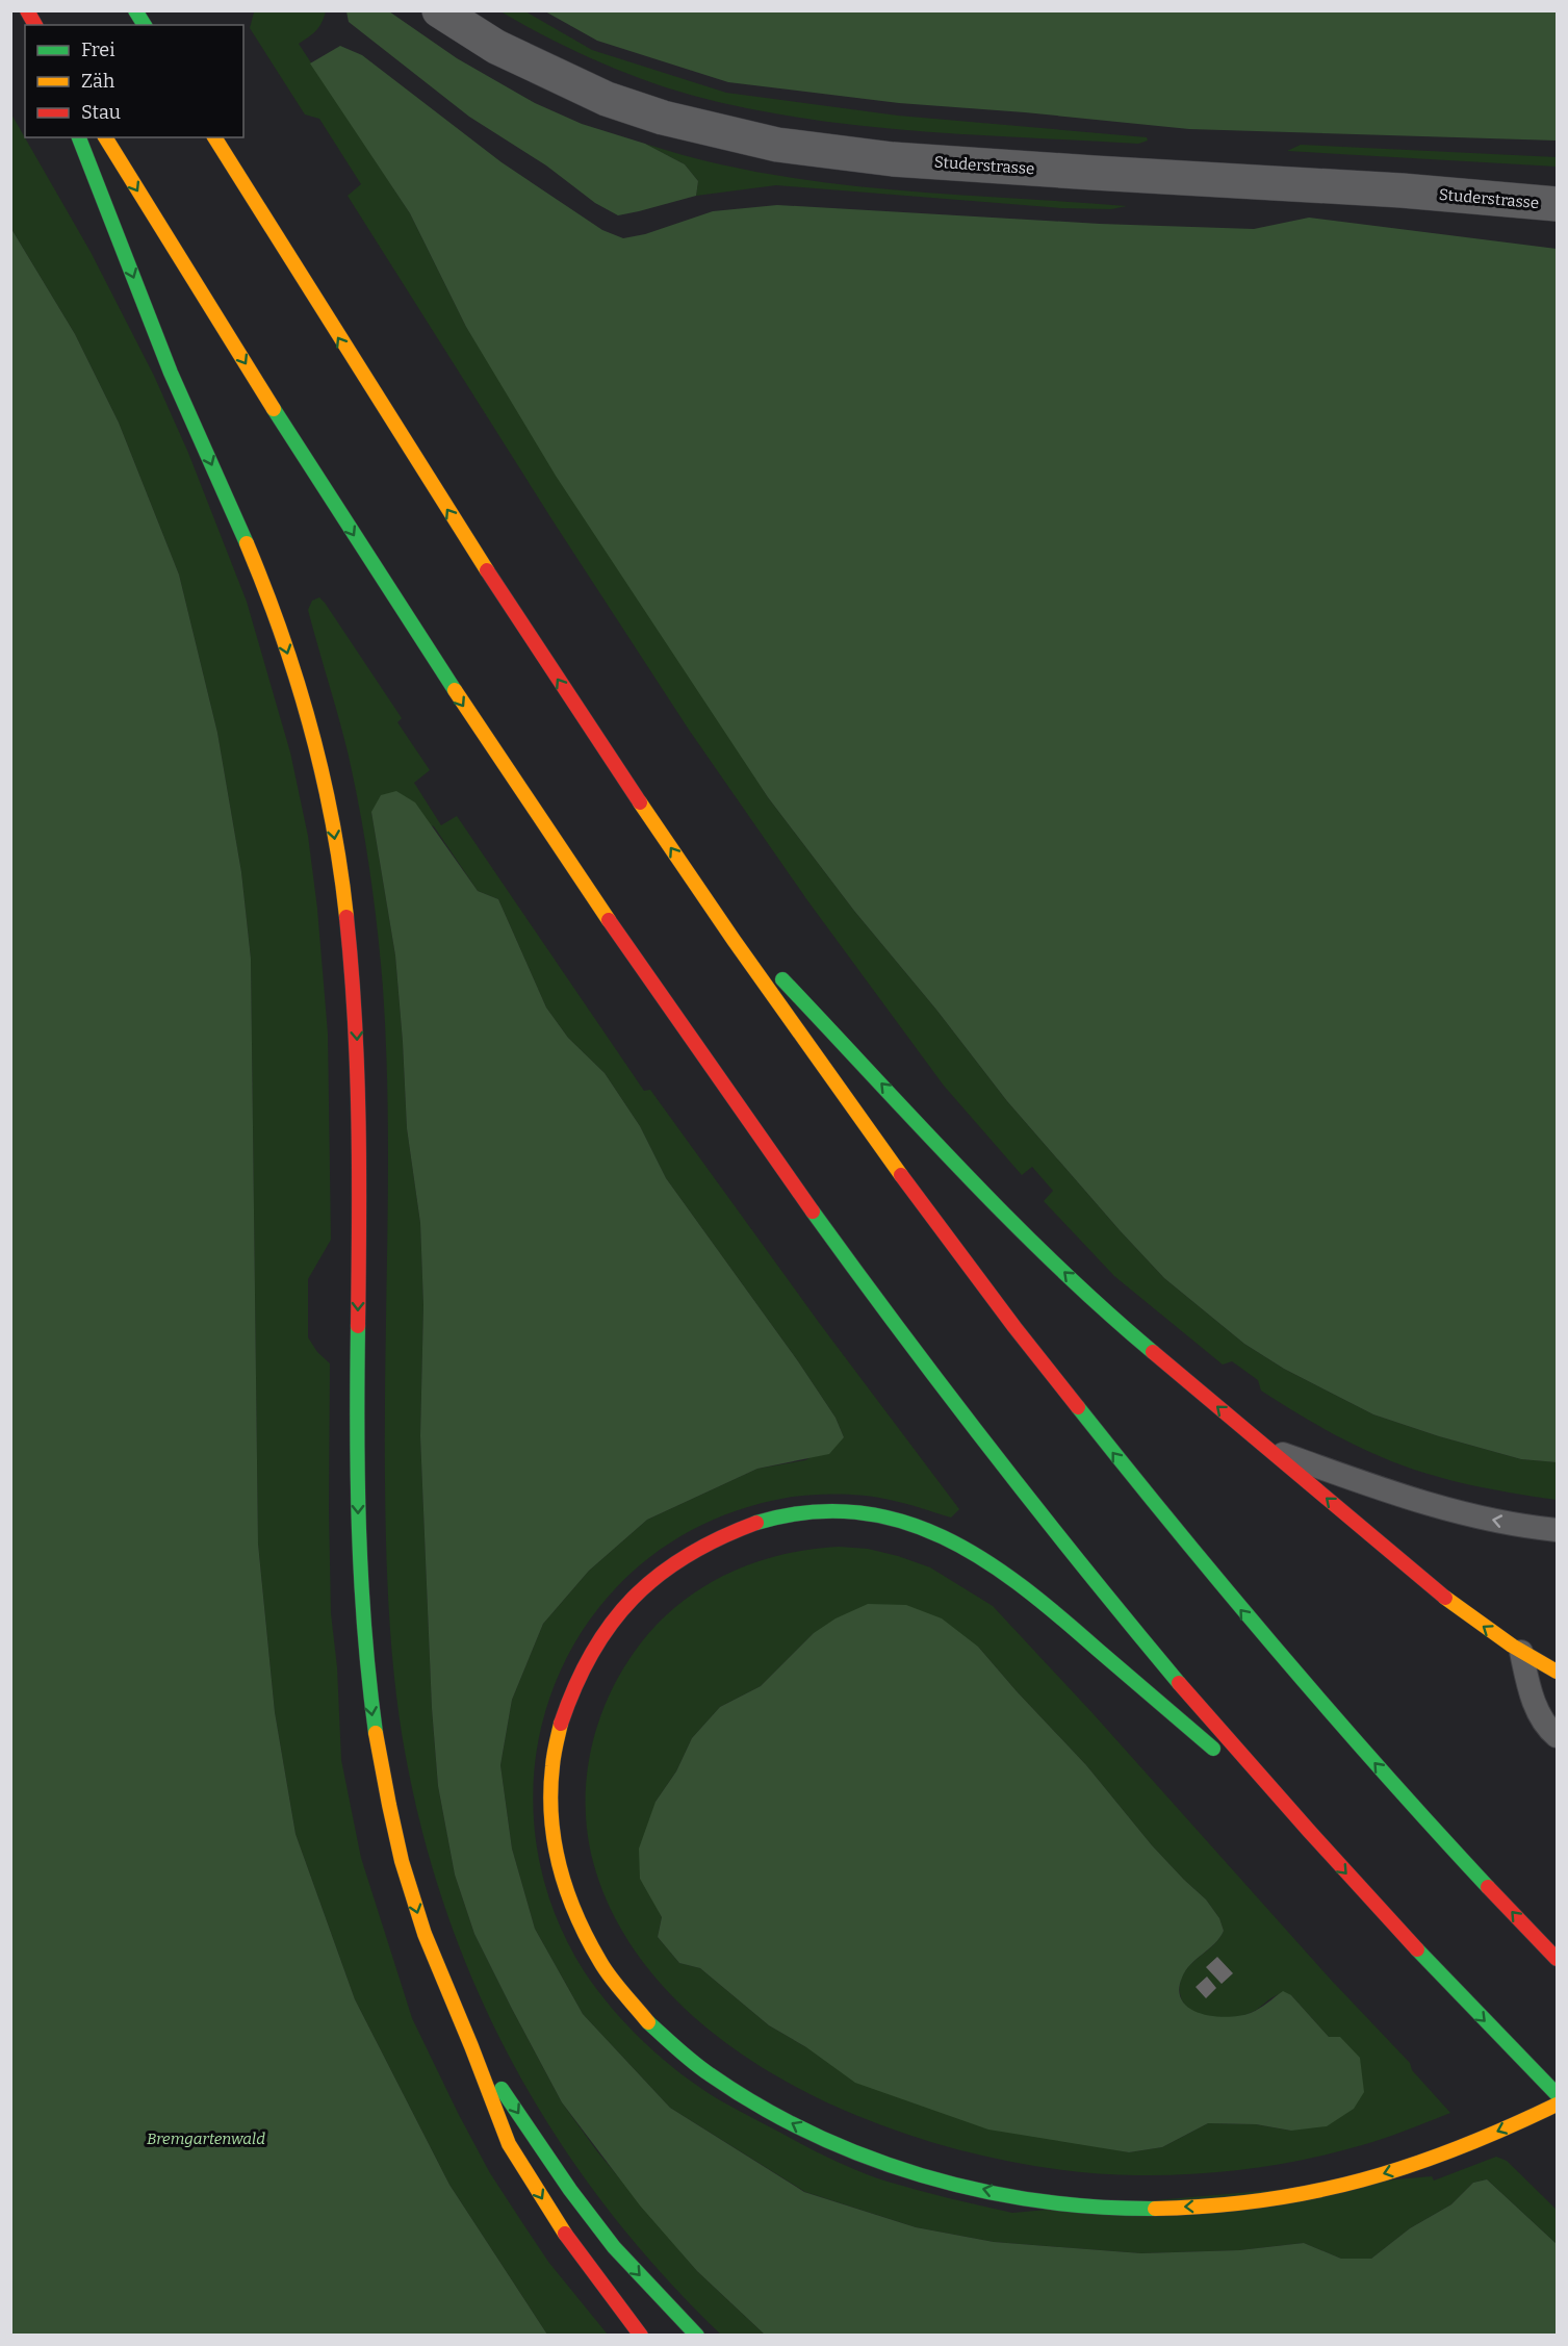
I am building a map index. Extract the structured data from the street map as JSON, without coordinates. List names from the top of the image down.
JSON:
{
  "streets": {
    "street": ["Studerstrasse"]
  },
  "parks": ["Bremgartenwald"],
  "legend": ["Frei", "Zäh", "Stau"]
}
